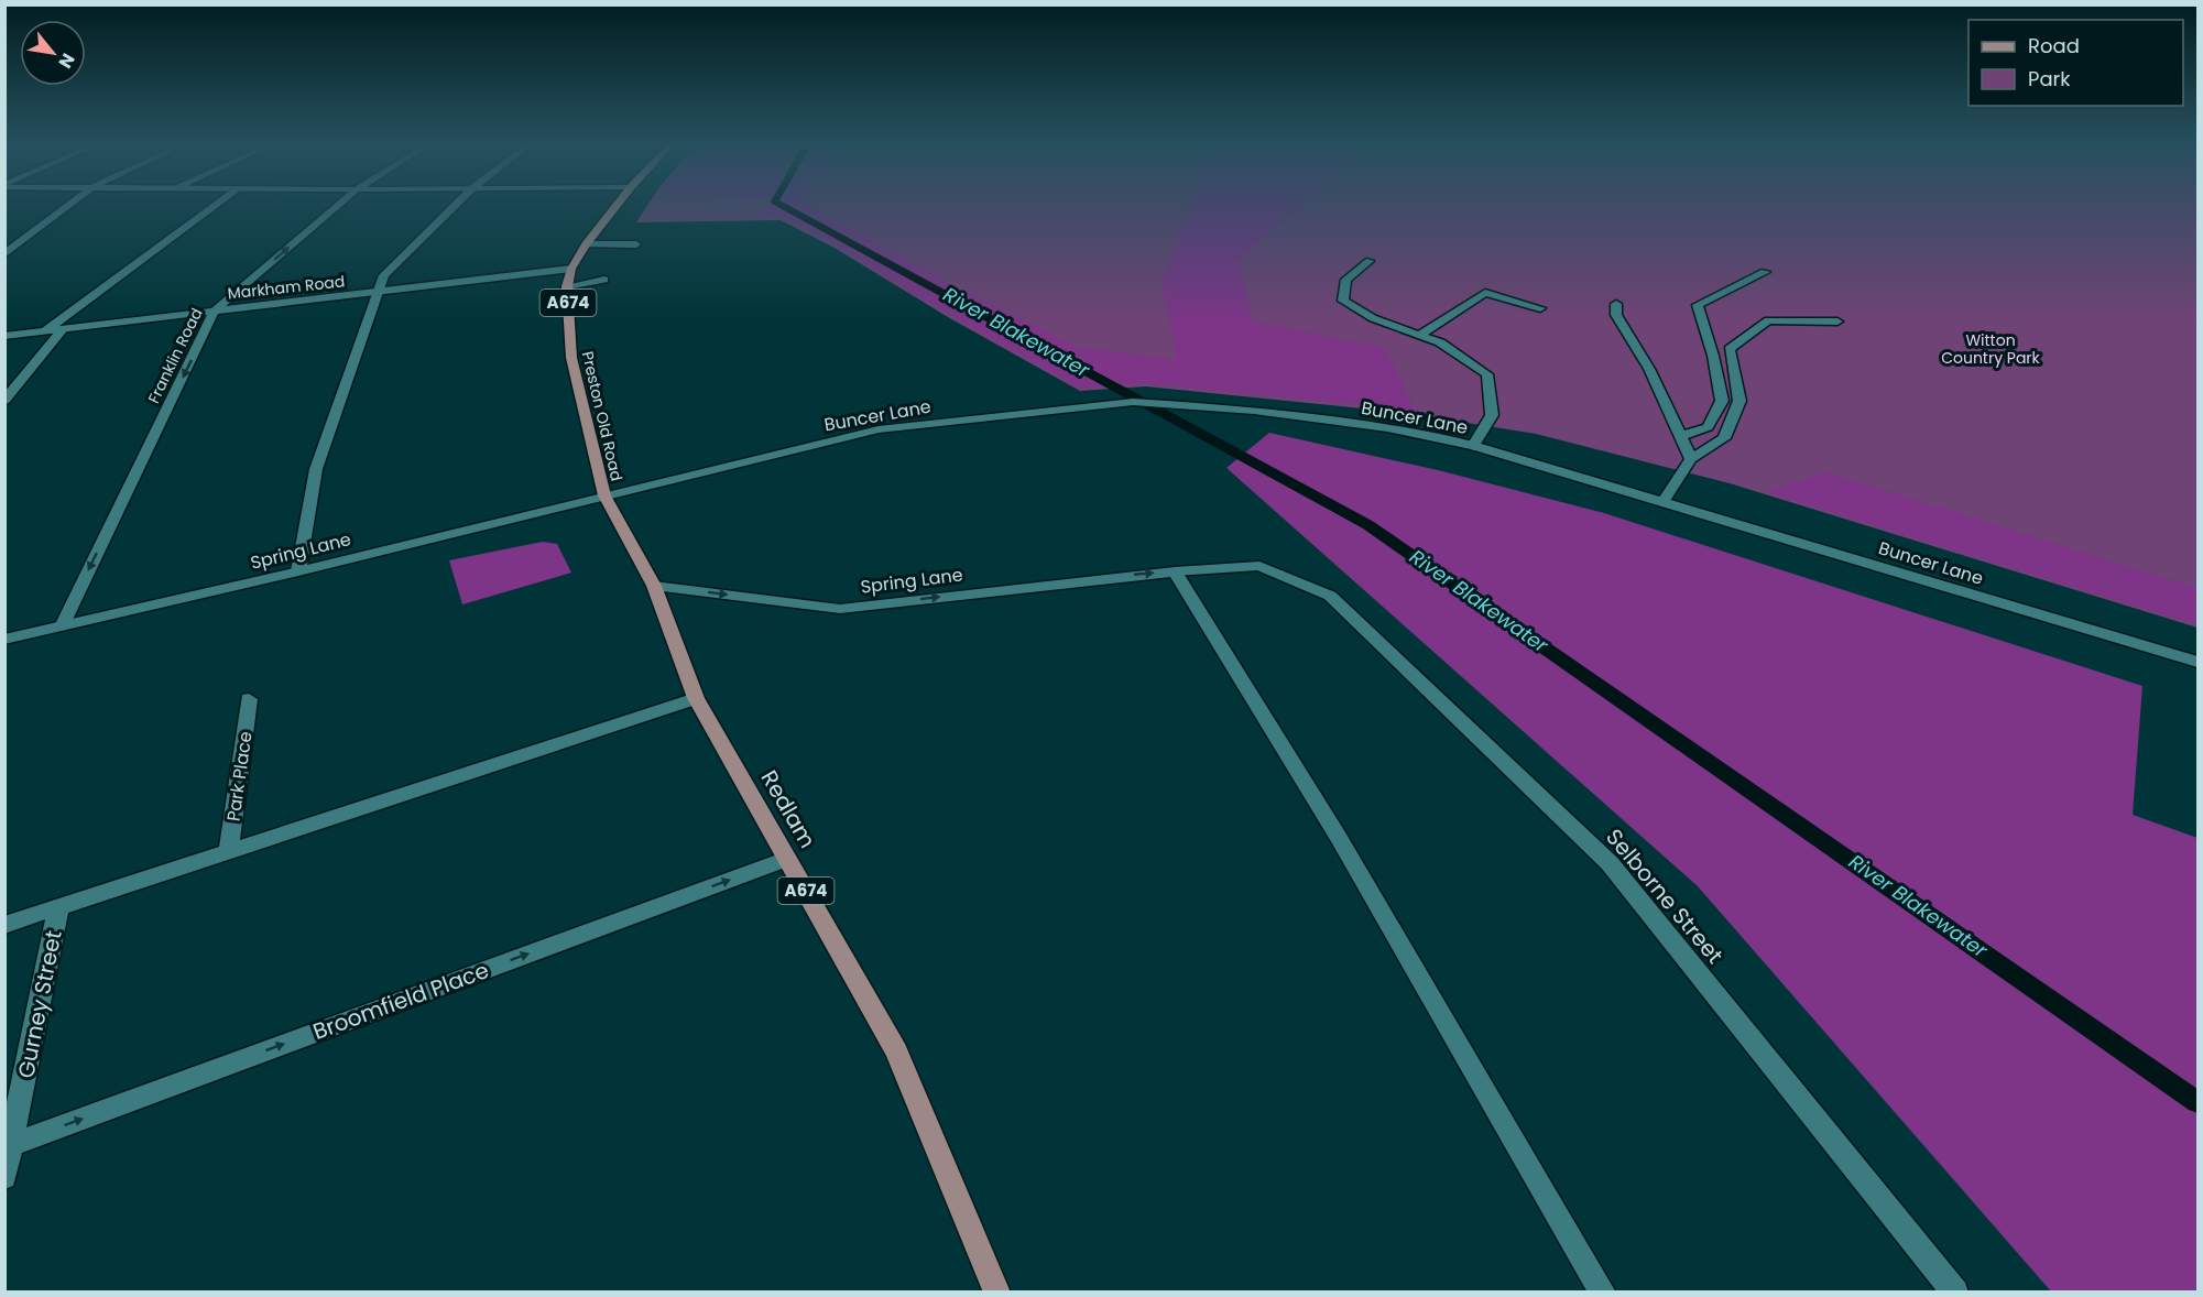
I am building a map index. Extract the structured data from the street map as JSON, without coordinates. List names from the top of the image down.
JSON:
{
  "streets": {
    "main road": ["A674", "Preston Old Road", "Redlam"],
    "street": [
      "Markham Road",
      "Franklin Road",
      "Buncer Lane",
      "Spring Lane",
      "Park Place",
      "Selborne Street",
      "Broomfield Place",
      "Gurney Street"
    ]
  },
  "crossings": [
    ["Markham Road", "Franklin Road"],
    ["Markham Road", "Preston Old Road"],
    ["Franklin Road", "Spring Lane"],
    ["Buncer Lane", "Preston Old Road"],
    ["Buncer Lane", "Spring Lane"],
    ["Buncer Lane", "Redlam"],
    ["Preston Old Road", "Spring Lane"],
    ["Preston Old Road", "Redlam"],
    ["Spring Lane", "Redlam"],
    ["Spring Lane", "Selborne Street"],
    ["Redlam", "Broomfield Place"],
    ["Broomfield Place", "Gurney Street"]
  ],
  "one_way": ["Spring Lane", "Broomfield Place"],
  "water": ["River Blakewater"],
  "parks": ["Witton Country Park"],
  "legend": ["Road", "Park"],
  "north": "bottom right"
}
